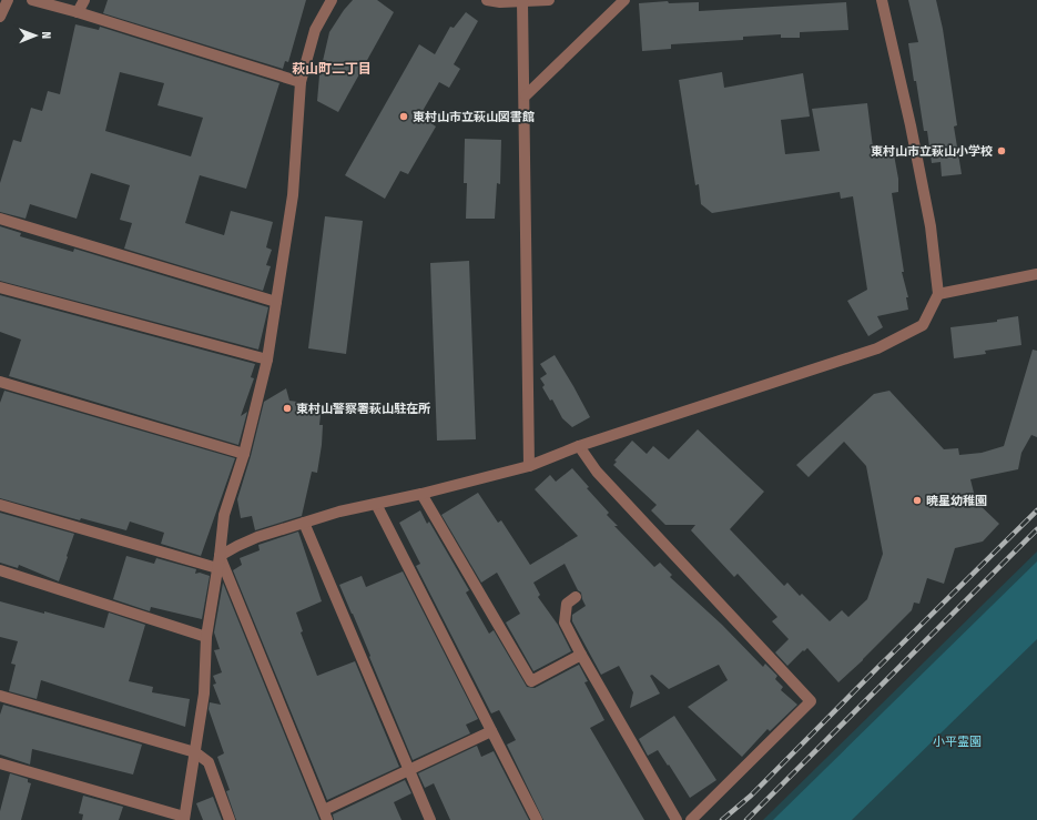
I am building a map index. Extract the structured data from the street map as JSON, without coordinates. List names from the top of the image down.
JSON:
{
  "districts": ["萩山町二丁目"],
  "parks": ["小平霊園"],
  "places": [
    "東村山市立萩山図書館",
    "東村山市立萩山小学校",
    "東村山警察署萩山駐在所",
    "暁星幼稚園"
  ],
  "north": "right"
}
